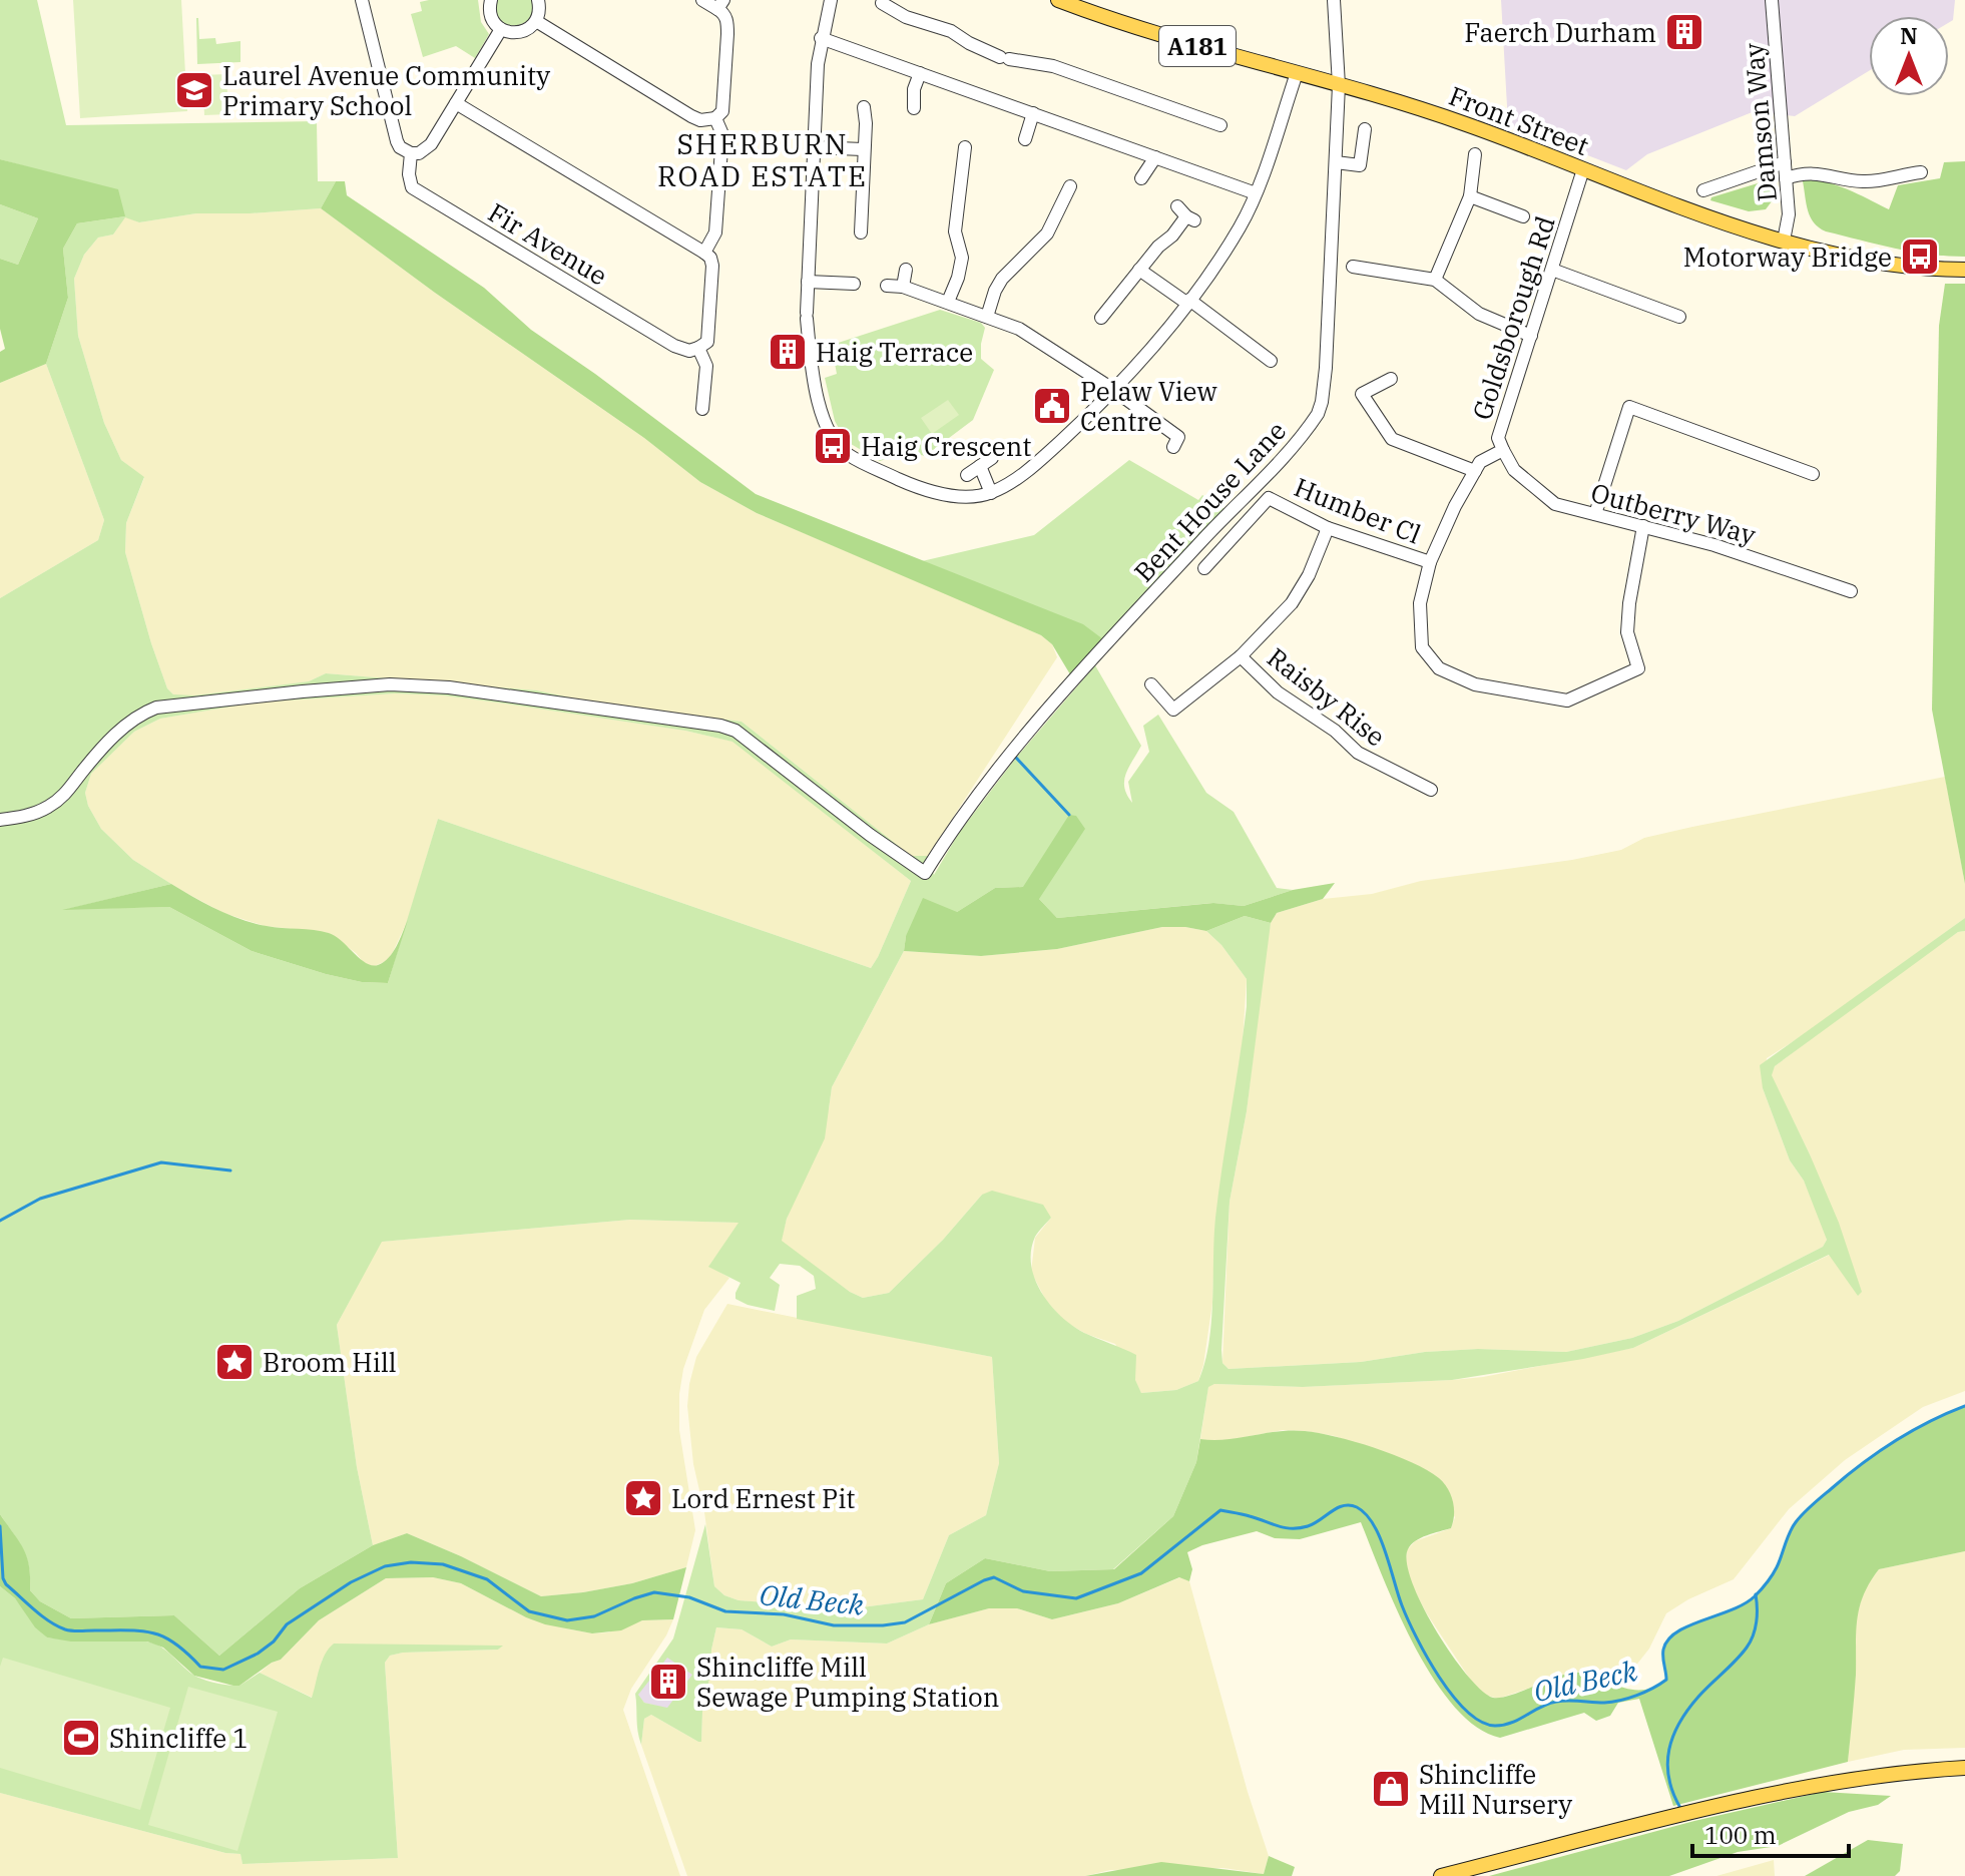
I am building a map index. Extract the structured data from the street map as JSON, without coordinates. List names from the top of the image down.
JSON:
{
  "streets": {
    "main road": ["A181", "Front Street"],
    "street": [
      "Damson Way",
      "Fir Avenue",
      "Goldsborough Rd",
      "Bent House Lane",
      "Humber Cl",
      "Outberry Way",
      "Raisby Rise"
    ]
  },
  "crossings": [
    ["Front Street", "Damson Way"],
    ["Front Street", "Goldsborough Rd"],
    ["Front Street", "Bent House Lane"],
    ["Goldsborough Rd", "Humber Cl"],
    ["Goldsborough Rd", "Outberry Way"]
  ],
  "districts": ["SHERBURN ROAD ESTATE"],
  "water": ["Old Beck"],
  "places": {
    "building": ["Faerch Durham", "Haig Terrace", "Shincliffe Mill Sewage Pumping Station"],
    "school or university": ["Laurel Avenue Community Primary School"],
    "bus stop": ["Motorway Bridge", "Haig Crescent"],
    "public building": ["Pelaw View Centre"],
    "place": ["Broom Hill", "Lord Ernest Pit"],
    "sports": ["Shincliffe 1"],
    "shop": ["Shincliffe Mill Nursery"]
  },
  "scale_bar": "100 m",
  "north": "top"
}
